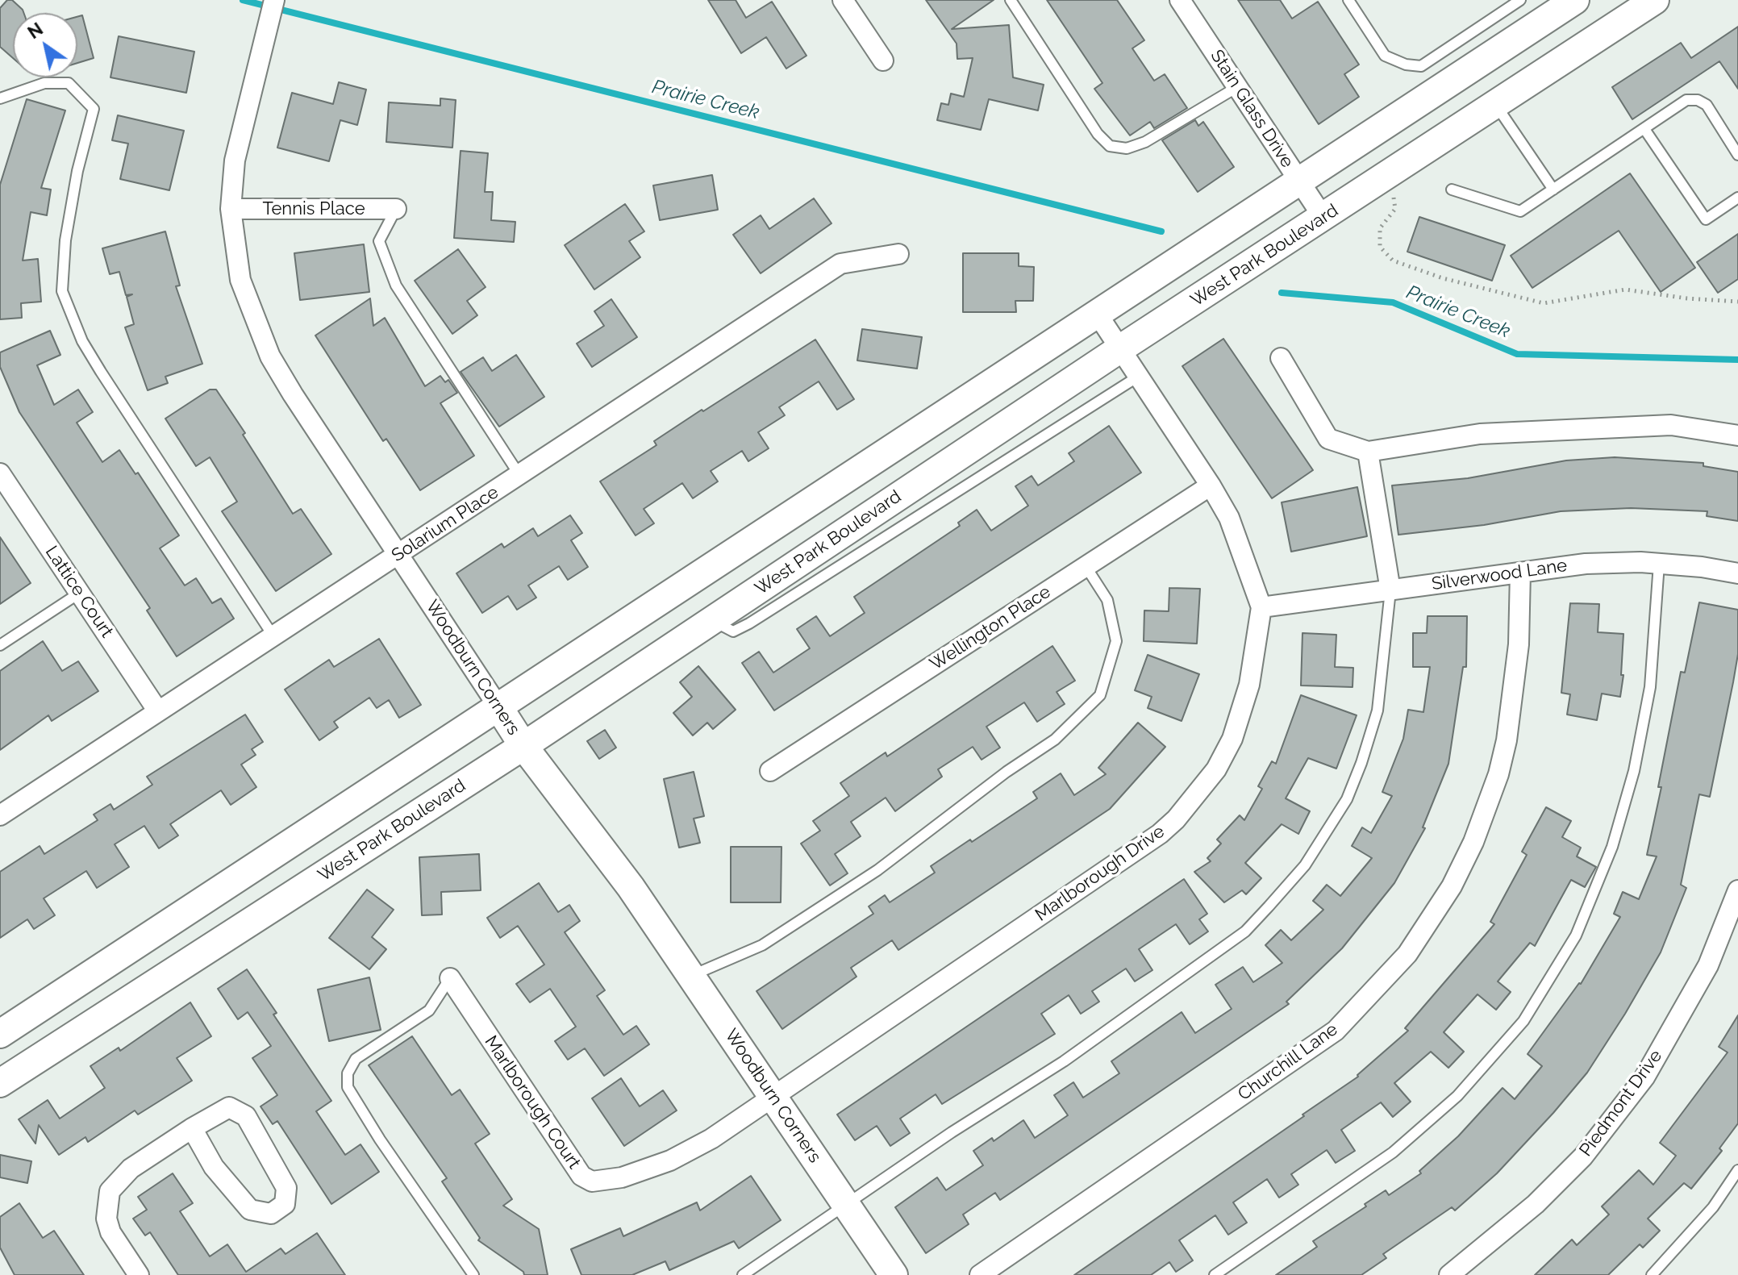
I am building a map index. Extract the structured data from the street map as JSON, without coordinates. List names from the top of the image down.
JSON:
{
  "streets": {
    "main road": ["West Park Boulevard", "Woodburn Corners"],
    "street": [
      "Stain Glass Drive",
      "Tennis Place",
      "Solarium Place",
      "Silverwood Lane",
      "Lattice Court",
      "Wellington Place",
      "Marlborough Drive",
      "Churchill Lane",
      "Marlborough Court",
      "Piedmont Drive"
    ]
  },
  "crossings": [
    ["Stain Glass Drive", "West Park Boulevard"],
    ["Tennis Place", "Woodburn Corners"],
    ["West Park Boulevard", "Woodburn Corners"],
    ["West Park Boulevard", "Marlborough Drive"],
    ["Solarium Place", "Lattice Court"],
    ["Solarium Place", "Woodburn Corners"],
    ["Silverwood Lane", "Marlborough Drive"],
    ["Silverwood Lane", "Churchill Lane"],
    ["Wellington Place", "Marlborough Drive"],
    ["Woodburn Corners", "Marlborough Drive"],
    ["Woodburn Corners", "Marlborough Court"],
    ["Marlborough Drive", "Marlborough Court"]
  ],
  "water": ["Prairie Creek"],
  "north": "top left"
}
